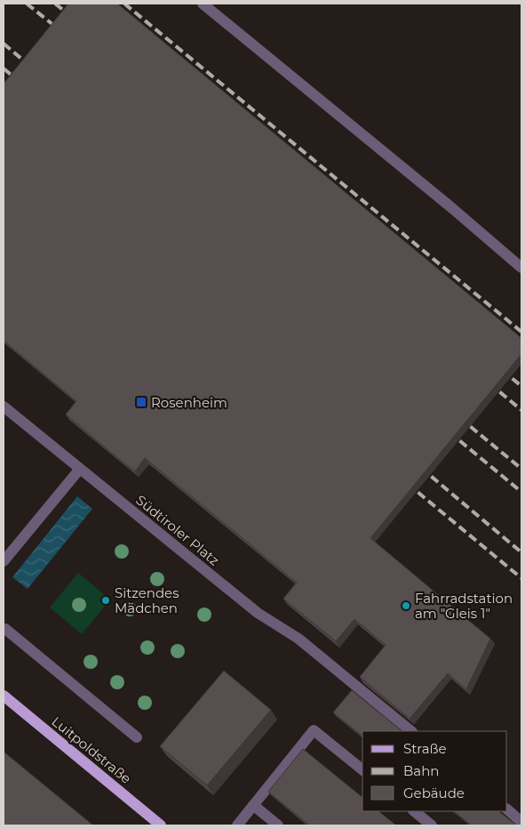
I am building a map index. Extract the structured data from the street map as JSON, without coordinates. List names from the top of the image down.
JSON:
{
  "streets": {
    "main road": ["Luitpoldstraße"],
    "street": ["Südtiroler Platz"]
  },
  "places": {
    "transit": ["Rosenheim"],
    "other": ["Sitzendes Mädchen", "Fahrradstation am \"Gleis 1\""]
  },
  "legend": ["Straße", "Bahn", "Gebäude"]
}
